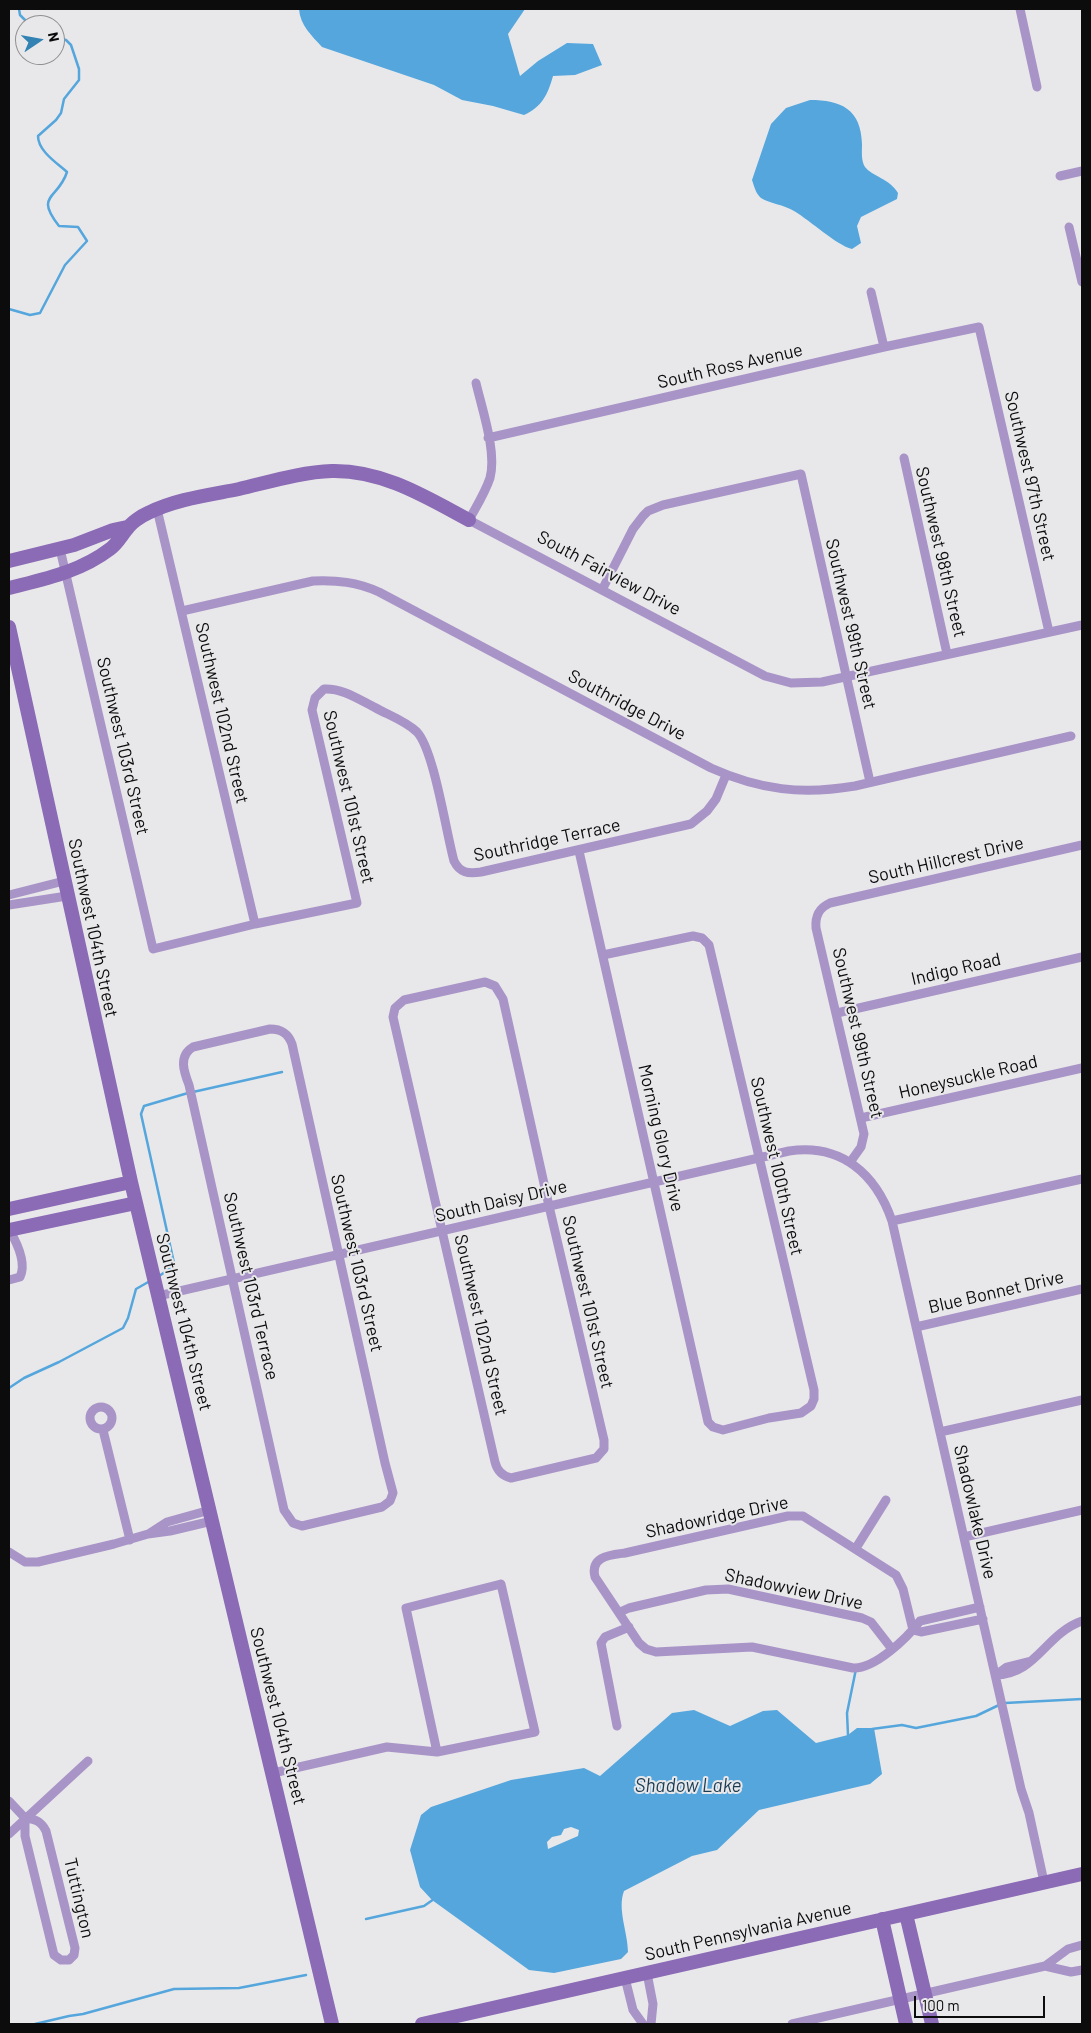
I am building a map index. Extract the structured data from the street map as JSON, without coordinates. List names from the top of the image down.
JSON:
{
  "streets": {
    "main road": ["South Fairview Drive", "Southwest 104th Street", "South Pennsylvania Avenue"],
    "street": [
      "South Ross Avenue",
      "Southwest 97th Street",
      "Southwest 98th Street",
      "Southwest 99th Street",
      "Southridge Drive",
      "Southwest 102nd Street",
      "Southwest 103rd Street",
      "Southwest 101st Street",
      "Southridge Terrace",
      "South Hillcrest Drive",
      "Indigo Road",
      "Honeysuckle Road",
      "Morning Glory Drive",
      "Southwest 100th Street",
      "South Daisy Drive",
      "Southwest 103rd Terrace",
      "Blue Bonnet Drive",
      "Shadowlake Drive",
      "Shadowridge Drive",
      "Shadowview Drive",
      "Tuttington"
    ]
  },
  "crossings": [
    ["South Ross Avenue", "Southwest 97th Street"],
    ["Southwest 97th Street", "South Fairview Drive"],
    ["Southwest 98th Street", "South Fairview Drive"],
    ["South Fairview Drive", "Southwest 99th Street"],
    ["South Fairview Drive", "Southwest 102nd Street"],
    ["South Fairview Drive", "Southwest 103rd Street"],
    ["Southwest 99th Street", "Southridge Drive"],
    ["Southwest 99th Street", "South Hillcrest Drive"],
    ["Southwest 99th Street", "Indigo Road"],
    ["Southwest 99th Street", "Honeysuckle Road"],
    ["Southwest 99th Street", "South Daisy Drive"],
    ["Southwest 99th Street", "Shadowlake Drive"],
    ["Southridge Drive", "Southwest 102nd Street"],
    ["Southridge Drive", "Southridge Terrace"],
    ["Southwest 102nd Street", "Southwest 103rd Street"],
    ["Southwest 102nd Street", "Southwest 101st Street"],
    ["Southwest 102nd Street", "South Daisy Drive"],
    ["Southwest 103rd Street", "Southwest 101st Street"],
    ["Southwest 103rd Street", "South Daisy Drive"],
    ["Southwest 103rd Street", "Southwest 103rd Terrace"],
    ["Southwest 101st Street", "Southridge Terrace"],
    ["Southwest 101st Street", "South Daisy Drive"],
    ["Southridge Terrace", "Morning Glory Drive"],
    ["Southwest 104th Street", "South Daisy Drive"],
    ["Morning Glory Drive", "Southwest 100th Street"],
    ["Morning Glory Drive", "South Daisy Drive"],
    ["Southwest 100th Street", "South Daisy Drive"],
    ["South Daisy Drive", "Southwest 103rd Terrace"],
    ["South Daisy Drive", "Shadowlake Drive"],
    ["Blue Bonnet Drive", "Shadowlake Drive"],
    ["Shadowlake Drive", "South Pennsylvania Avenue"],
    ["Shadowridge Drive", "Shadowview Drive"]
  ],
  "water": ["Shadow Lake"],
  "scale_bar": "100 m",
  "north": "right"
}
